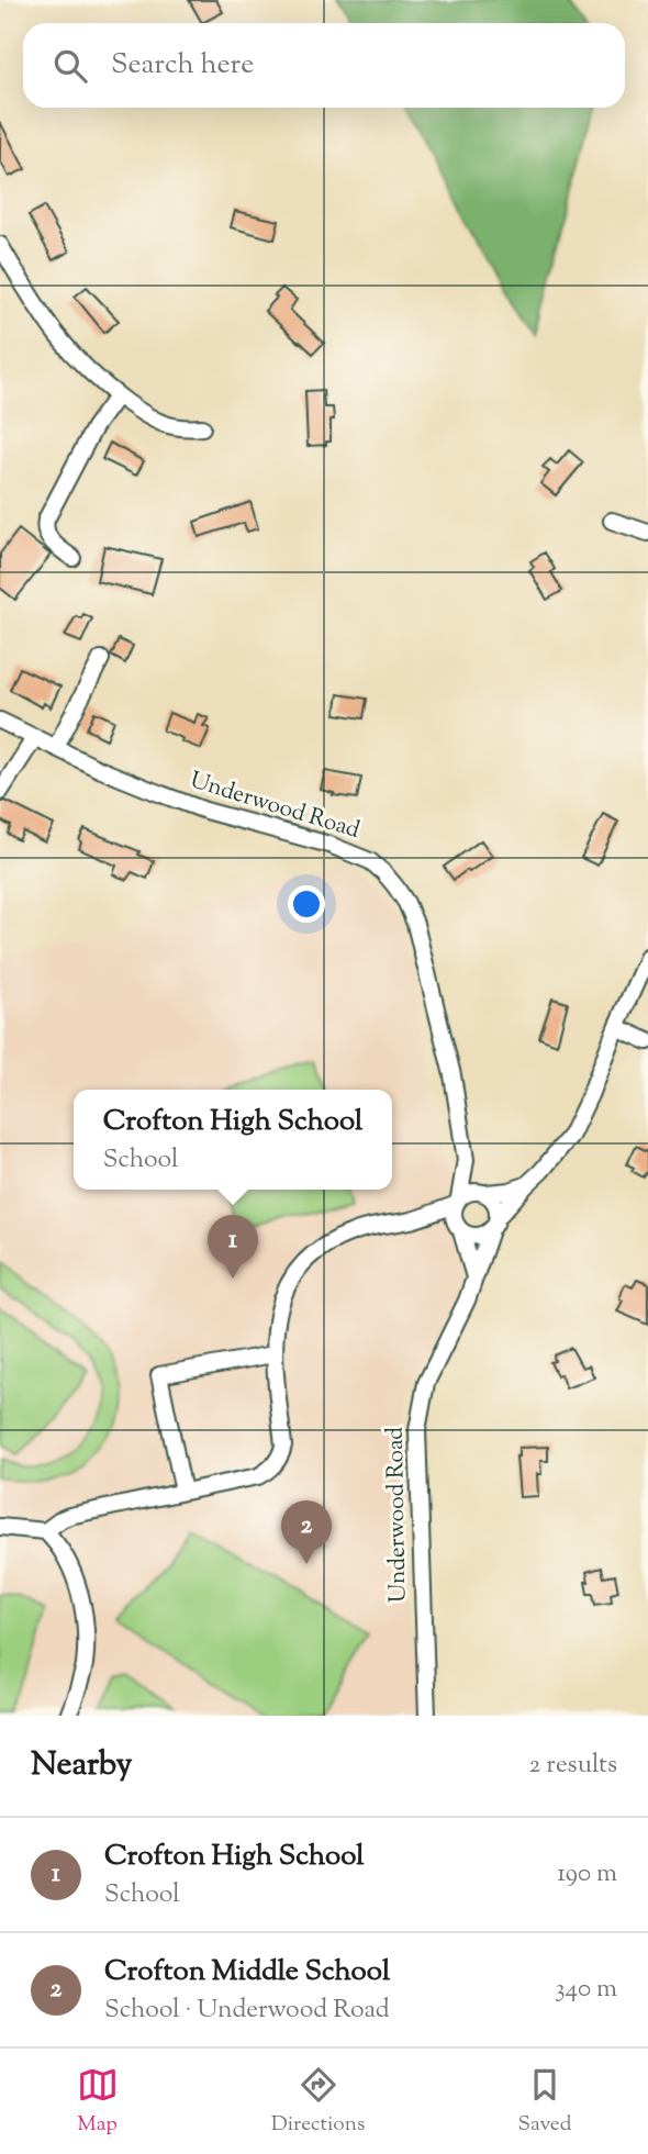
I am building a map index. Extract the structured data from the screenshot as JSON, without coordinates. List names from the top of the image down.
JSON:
{
  "streets": {
    "street": ["Underwood Road"]
  },
  "page": {
    "search": "Search here",
    "popup": ["Crofton High School", "School"],
    "pins": ["1", "2"],
    "heading": ["Nearby", "2 results"],
    "list": [
      {
        "mark": "1",
        "name": "Crofton High School",
        "note": "School",
        "value": "190 m"
      },
      {
        "mark": "2",
        "name": "Crofton Middle School",
        "note": "School · Underwood Road",
        "value": "340 m"
      }
    ],
    "nav": ["Map", "Directions", "Saved"]
  }
}
